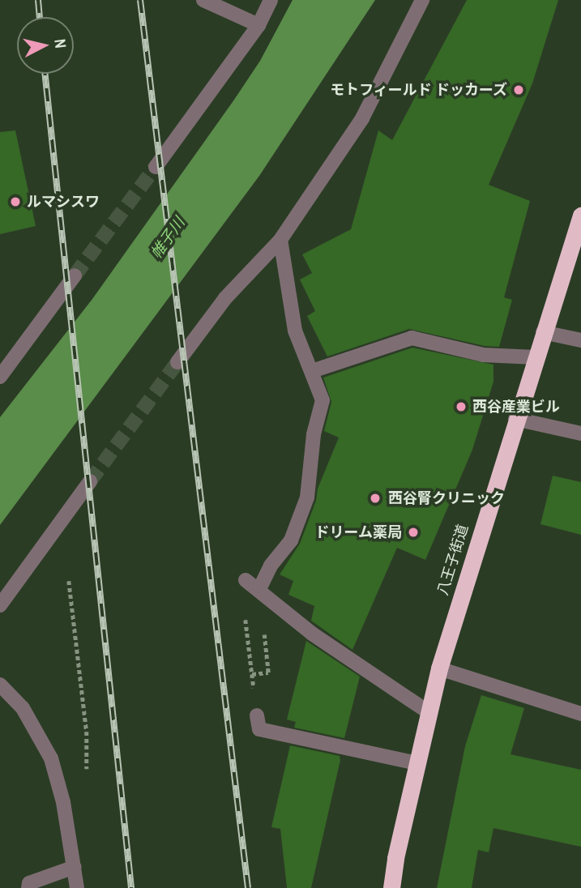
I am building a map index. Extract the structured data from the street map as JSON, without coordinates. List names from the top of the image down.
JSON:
{
  "streets": {
    "highway": ["八王子街道"]
  },
  "water": ["帷子川"],
  "places": [
    "モトフィールド ドッカーズ",
    "ルマシスワ",
    "西谷産業ビル",
    "西谷腎クリニック",
    "ドリーム薬局"
  ],
  "north": "right"
}
